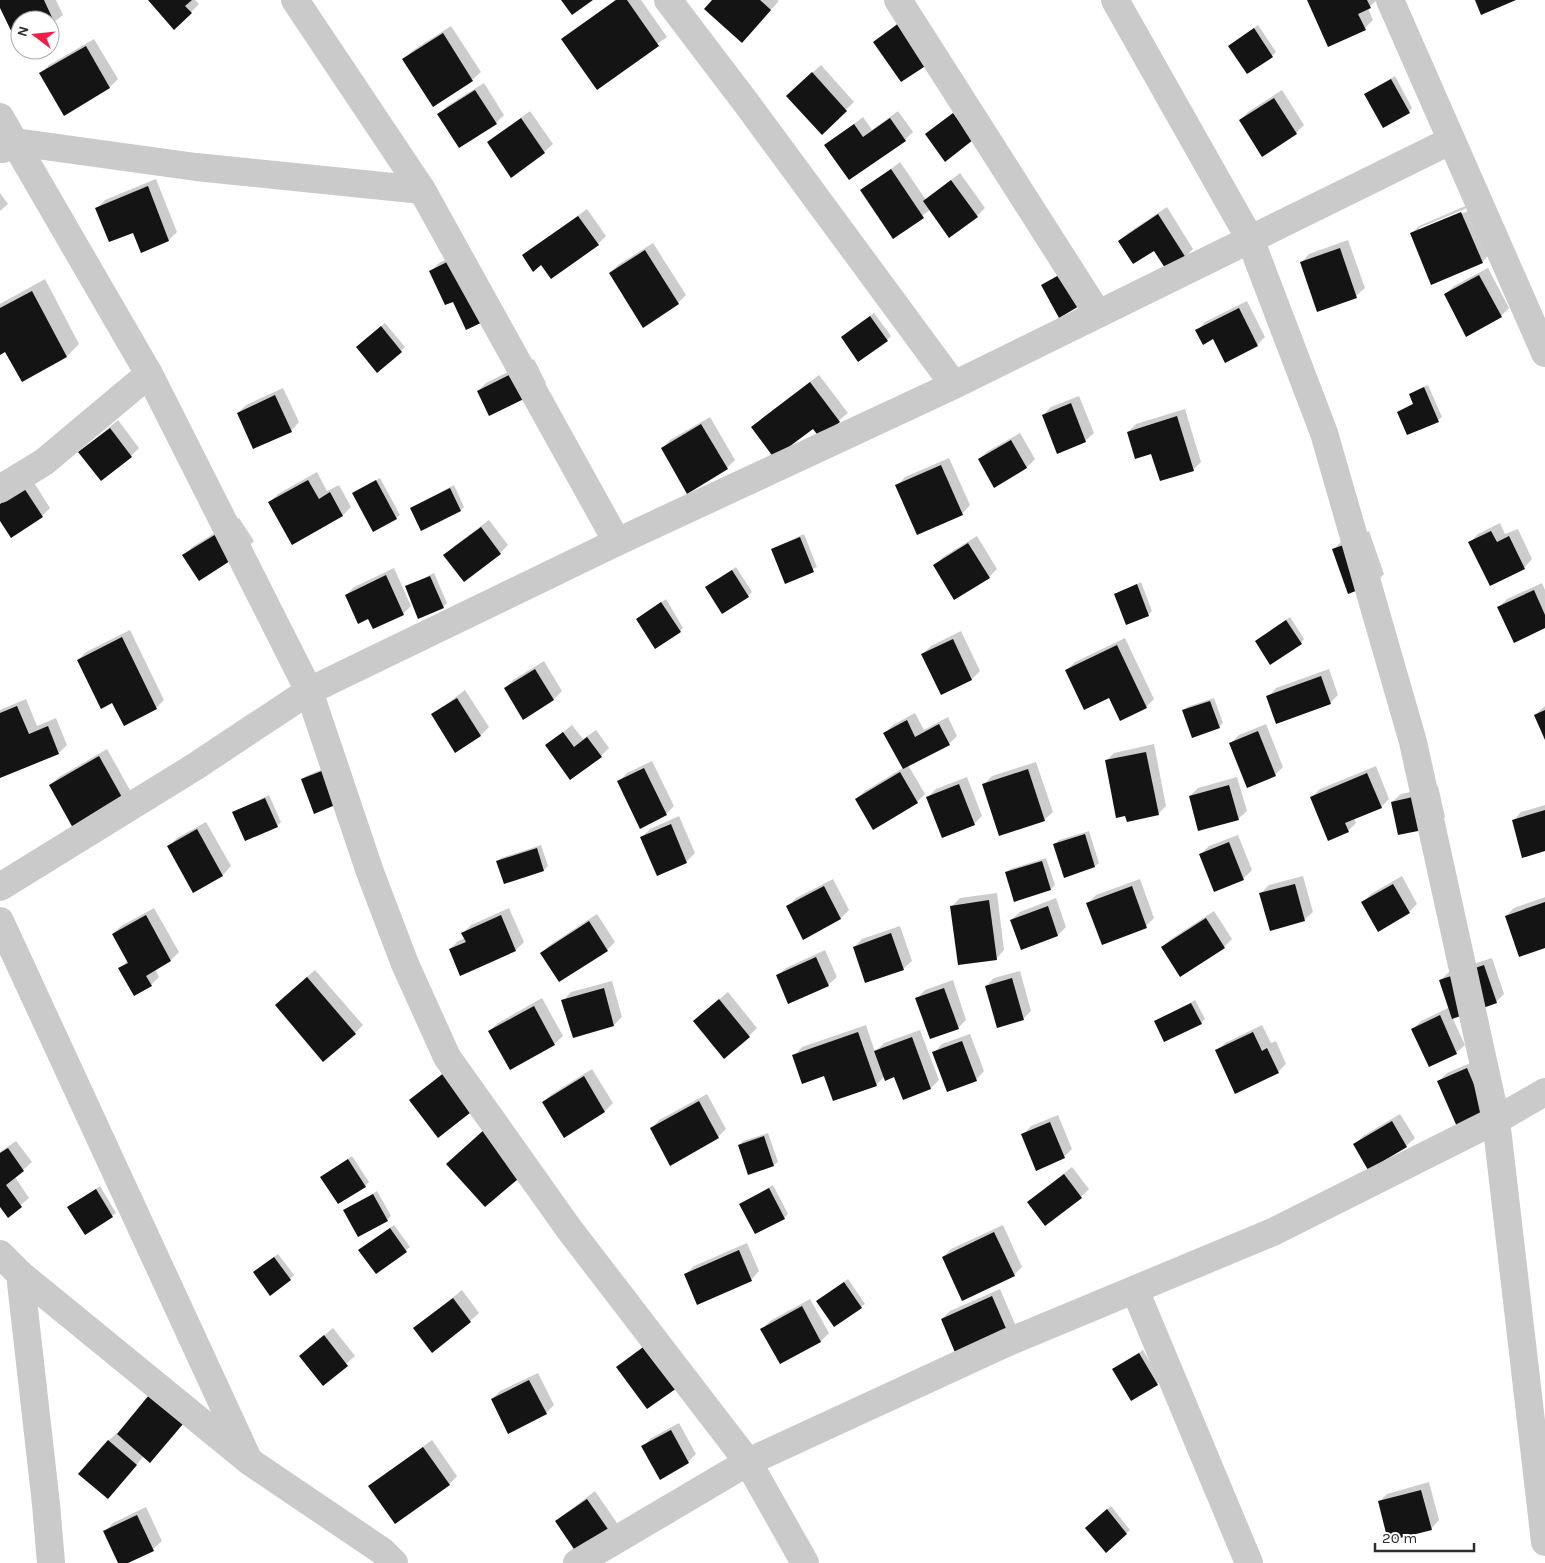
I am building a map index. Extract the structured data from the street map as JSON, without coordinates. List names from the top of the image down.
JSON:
{
  "scale_bar": "20 m",
  "north": "left"
}
